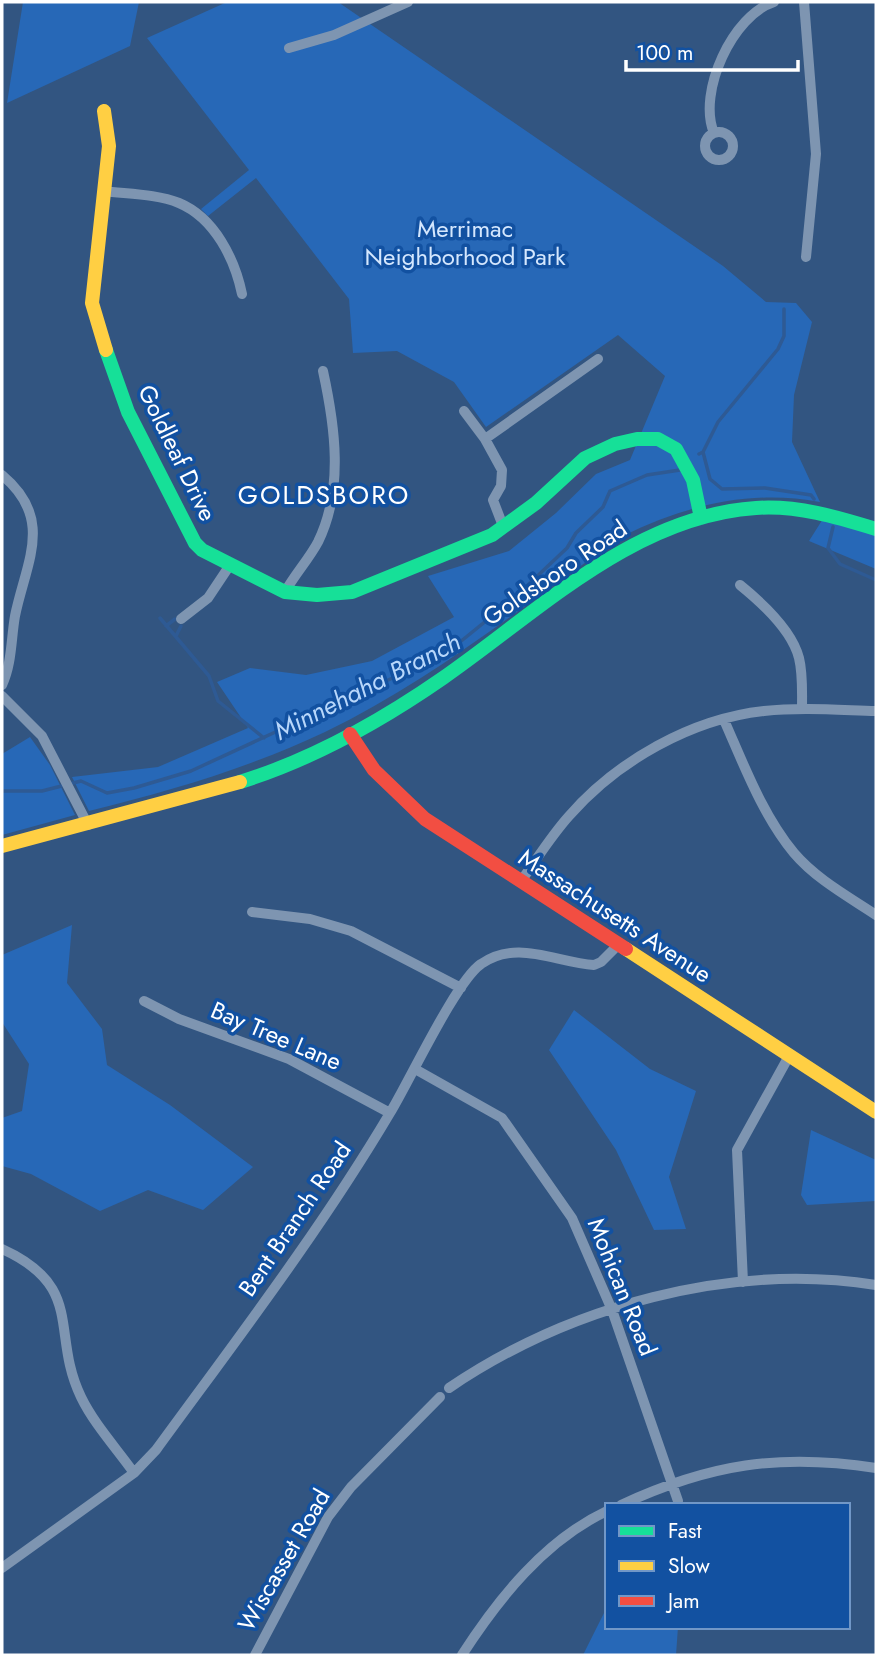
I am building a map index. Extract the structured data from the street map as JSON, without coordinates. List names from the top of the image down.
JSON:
{
  "streets": {
    "main road": ["Goldleaf Drive", "Goldsboro Road", "Massachusetts Avenue"],
    "street": [
      "Bay Tree Lane",
      "Bent Branch Road",
      "Mohican Road",
      "Wiscasset Road"
    ]
  },
  "crossings": [
    ["Goldleaf Drive", "Goldsboro Road"],
    ["Goldsboro Road", "Massachusetts Avenue"],
    ["Massachusetts Avenue", "Bent Branch Road"],
    ["Bay Tree Lane", "Bent Branch Road"],
    ["Bent Branch Road", "Mohican Road"]
  ],
  "districts": ["GOLDSBORO"],
  "water": ["Minnehaha Branch"],
  "parks": ["Merrimac Neighborhood Park"],
  "legend": ["Fast", "Slow", "Jam"],
  "scale_bar": "100 m"
}
